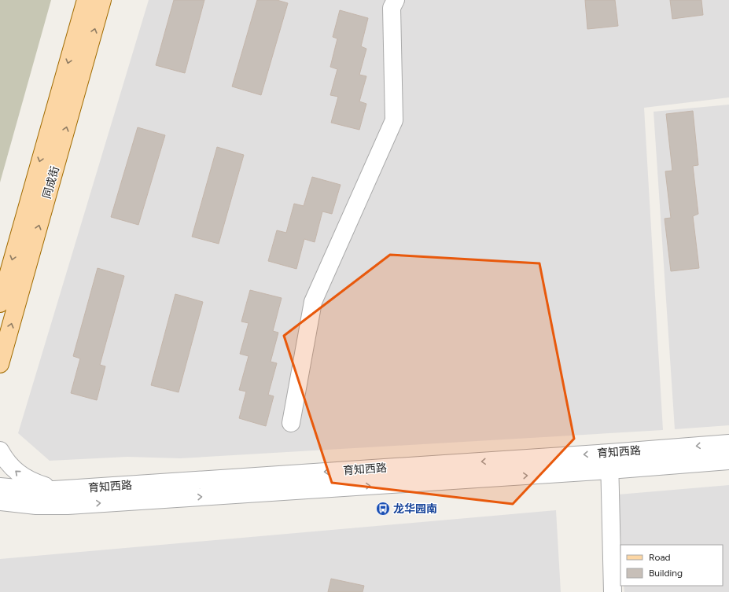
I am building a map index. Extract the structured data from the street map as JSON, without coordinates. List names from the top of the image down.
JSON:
{
  "streets": {
    "main road": ["同成街"],
    "street": ["育知西路"]
  },
  "places": {
    "bus stop": ["龙华园南"]
  },
  "legend": ["Road", "Building"]
}
